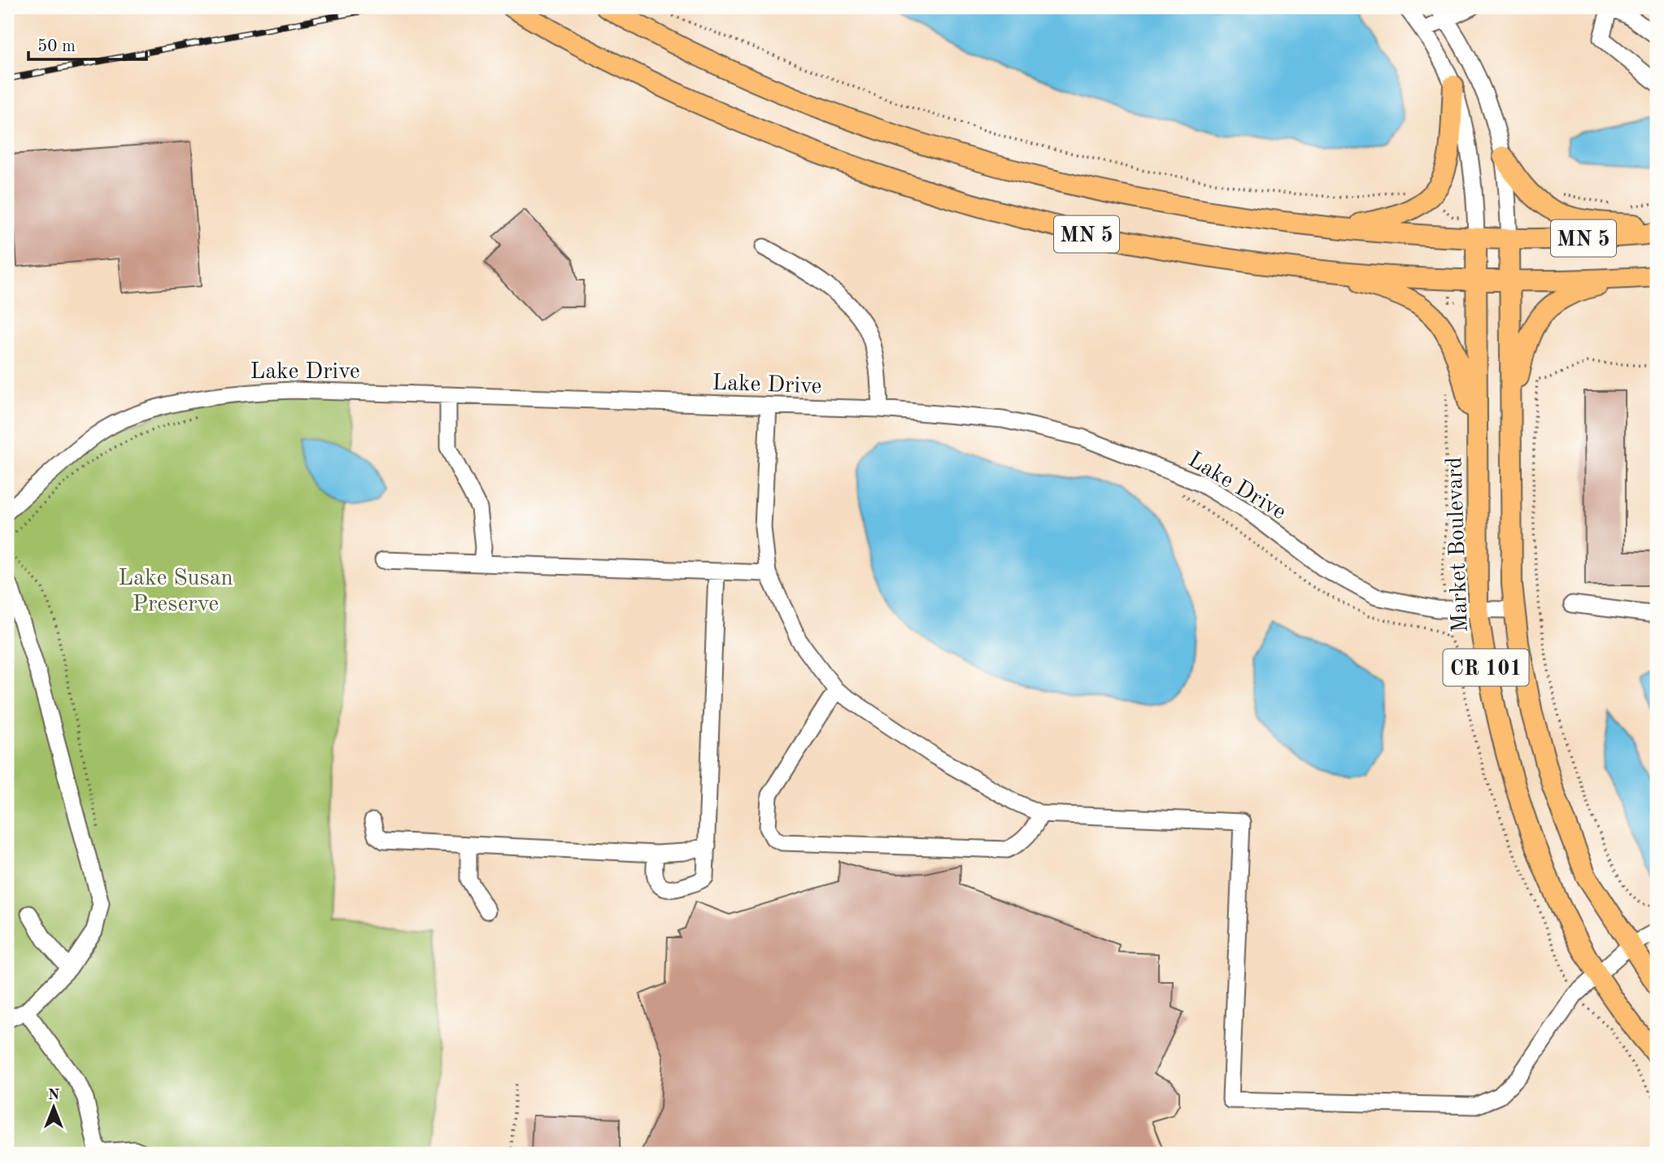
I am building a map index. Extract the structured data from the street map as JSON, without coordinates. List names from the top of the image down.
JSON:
{
  "streets": {
    "main road": ["MN 5", "Market Boulevard", "CR 101"],
    "street": ["Lake Drive"]
  },
  "crossings": [
    ["MN 5", "Market Boulevard"],
    ["MN 5", "CR 101"],
    ["Lake Drive", "Market Boulevard"],
    ["Lake Drive", "CR 101"]
  ],
  "parks": ["Lake Susan Preserve"],
  "scale_bar": "50 m",
  "north": "top"
}
